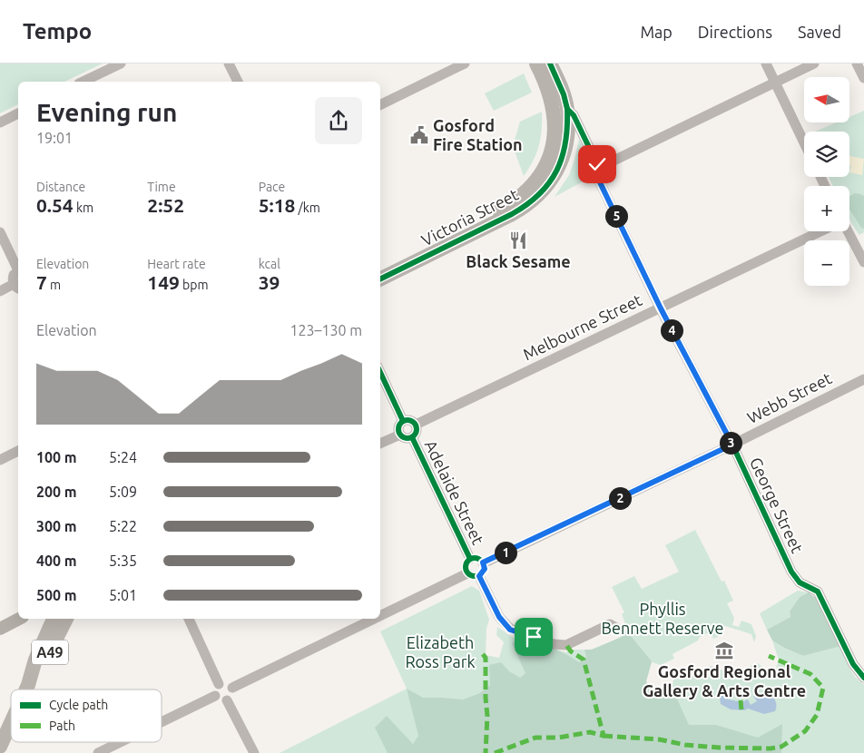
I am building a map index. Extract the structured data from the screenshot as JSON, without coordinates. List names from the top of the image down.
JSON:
{
  "streets": {
    "highway": ["Victoria Street", "George Street", "A49"],
    "street": ["Melbourne Street", "Webb Street", "Adelaide Street"]
  },
  "crossings": [
    ["Victoria Street", "George Street"],
    ["Melbourne Street", "Adelaide Street"],
    ["Melbourne Street", "George Street"],
    ["Webb Street", "Adelaide Street"],
    ["Webb Street", "George Street"]
  ],
  "parks": ["Phyllis Bennett Reserve", "Elizabeth Ross Park"],
  "places": {
    "public building": ["Gosford Fire Station"],
    "restaurant": ["Black Sesame"],
    "museum": ["Gosford Regional Gallery & Arts Centre"]
  },
  "legend": ["Cycle path", "Path"],
  "north": "left",
  "page": {
    "header": "Tempo",
    "nav": ["Map", "Directions", "Saved"],
    "map_buttons": ["+", "−"],
    "heading": ["Evening run", "19:01"],
    "stats": [
      ["Distance", "0.54 km"],
      ["Time", "2:52"],
      ["Pace", "5:18 /km"],
      ["Elevation", "7 m"],
      ["Heart rate", "149 bpm"],
      ["kcal", "39"]
    ],
    "pins": [
      "5",
      "4",
      "3",
      "2",
      "1"
    ],
    "chart": ["Elevation", "123–130 m"],
    "list": [
      {
        "name": "100 m",
        "note": "5:24"
      },
      {
        "name": "200 m",
        "note": "5:09"
      },
      {
        "name": "300 m",
        "note": "5:22"
      },
      {
        "name": "400 m",
        "note": "5:35"
      },
      {
        "name": "500 m",
        "note": "5:01"
      }
    ]
  }
}
